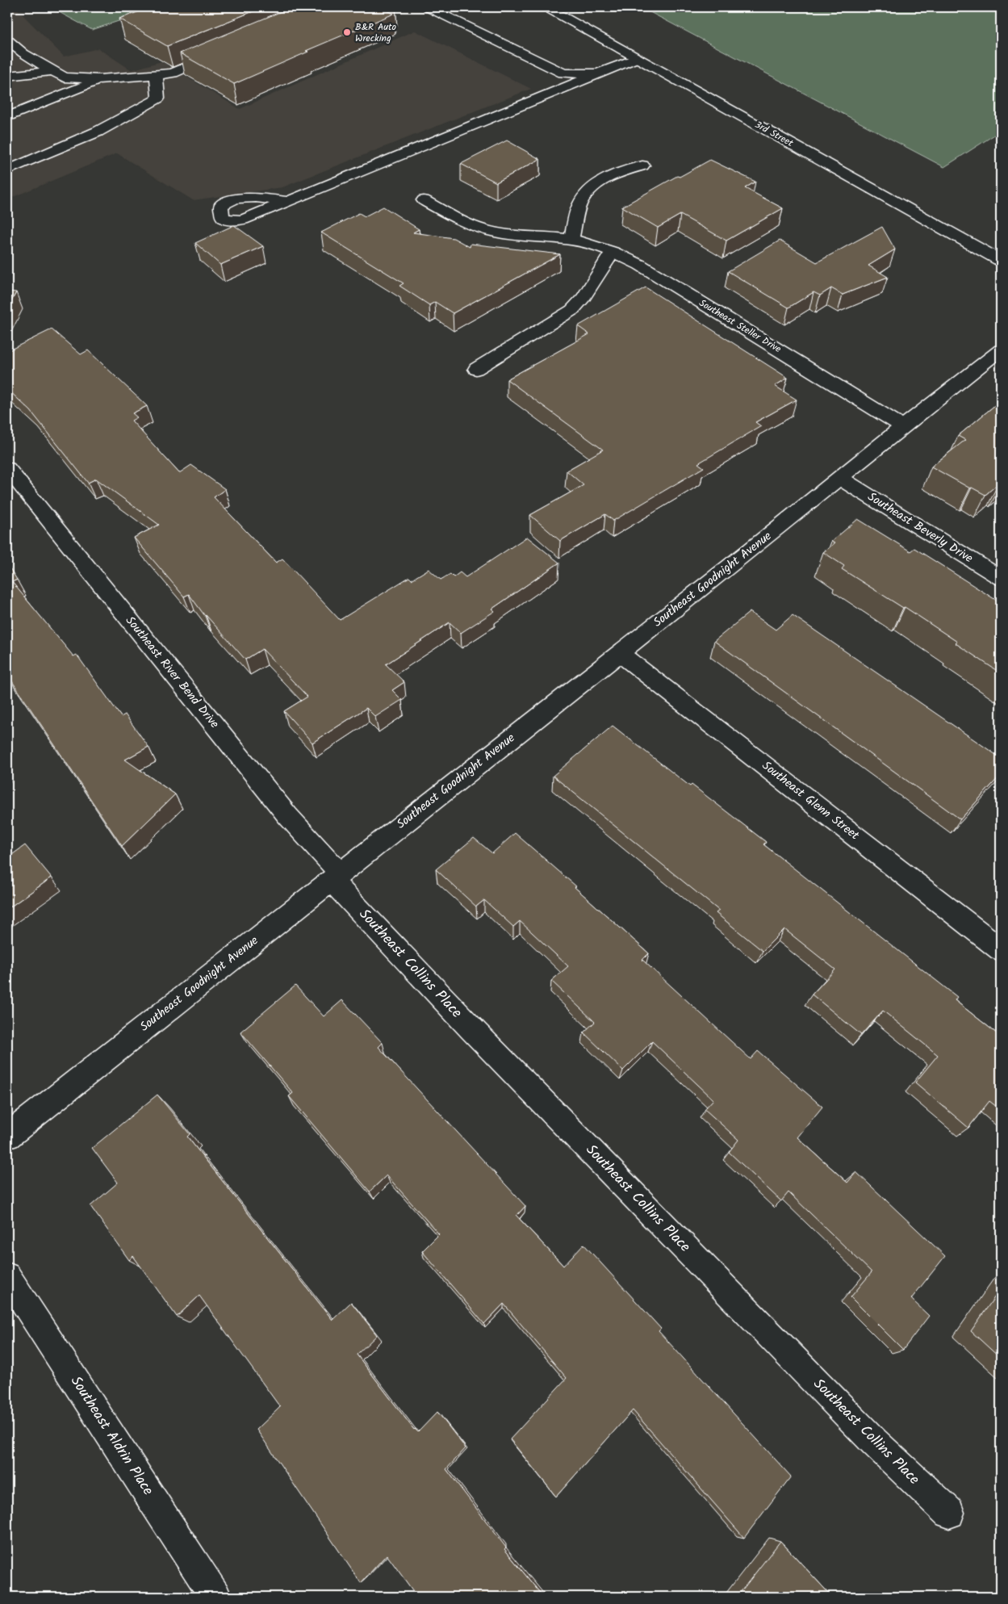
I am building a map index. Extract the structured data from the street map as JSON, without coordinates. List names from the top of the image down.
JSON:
{
  "streets": {
    "main road": [
      "3rd Street",
      "Southeast Steller Drive",
      "Southeast Beverly Drive",
      "Southeast Goodnight Avenue",
      "Southeast River Bend Drive",
      "Southeast Glenn Street",
      "Southeast Collins Place",
      "Southeast Aldrin Place"
    ]
  },
  "crossings": [
    ["Southeast Steller Drive", "Southeast Goodnight Avenue"],
    ["Southeast Beverly Drive", "Southeast Goodnight Avenue"],
    ["Southeast Goodnight Avenue", "Southeast River Bend Drive"],
    ["Southeast Goodnight Avenue", "Southeast Glenn Street"],
    ["Southeast Goodnight Avenue", "Southeast Collins Place"],
    ["Southeast River Bend Drive", "Southeast Collins Place"]
  ],
  "places": ["B&R Auto Wrecking"]
}
